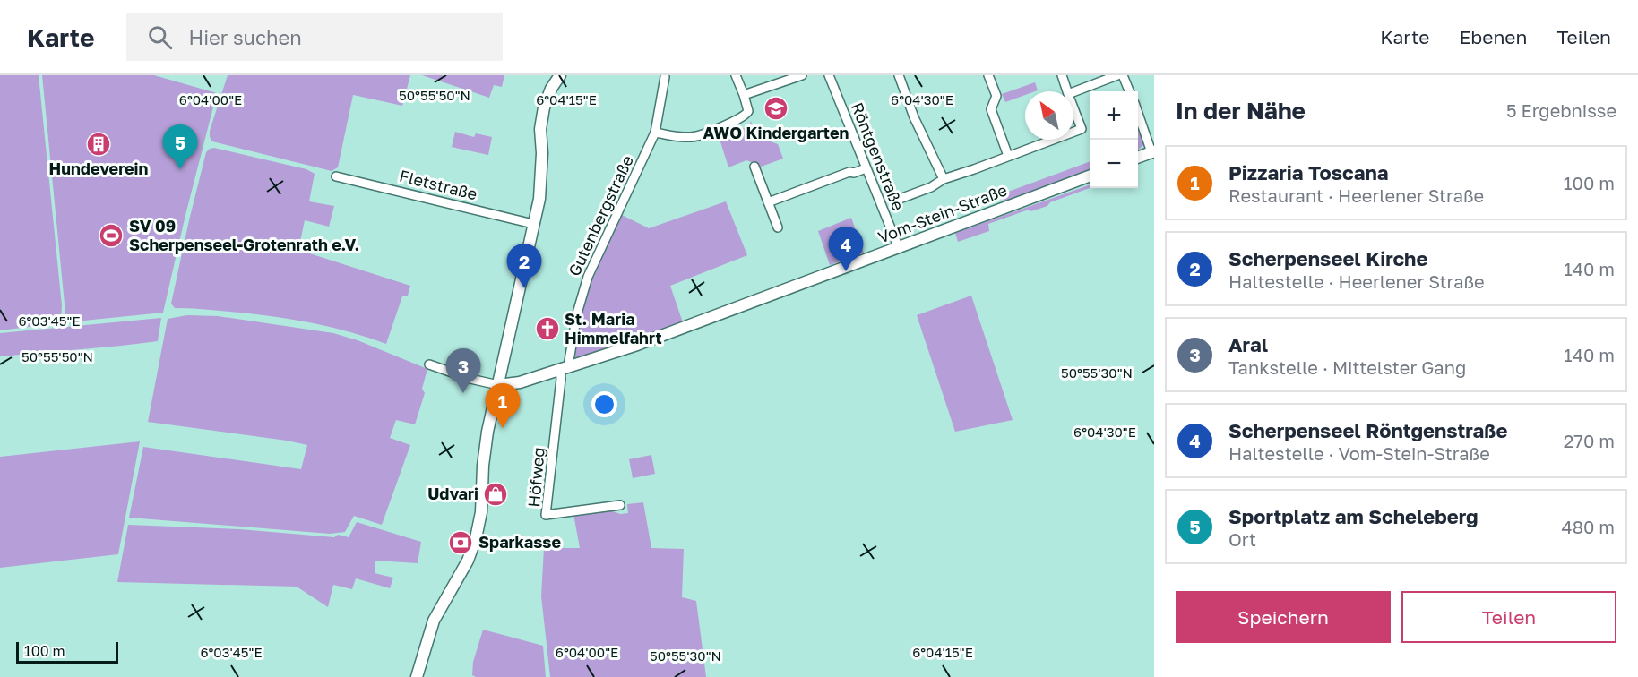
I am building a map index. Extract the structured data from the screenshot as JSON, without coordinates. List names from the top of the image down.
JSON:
{
  "streets": {
    "main road": ["Vom-Stein-Straße"],
    "street": [
      "Röntgenstraße",
      "Fletstraße",
      "Gutenbergstraße",
      "Höfweg"
    ]
  },
  "crossings": [
    ["Röntgenstraße", "Vom-Stein-Straße"],
    ["Vom-Stein-Straße", "Gutenbergstraße"],
    ["Vom-Stein-Straße", "Höfweg"],
    ["Gutenbergstraße", "Höfweg"]
  ],
  "places": {
    "school or university": ["AWO Kindergarten"],
    "building": ["Hundeverein"],
    "sports": ["SV 09 Scherpenseel-Grotenrath e.V."],
    "church": ["St. Maria Himmelfahrt"],
    "shop": ["Udvari"],
    "bank": ["Sparkasse"]
  },
  "scale_bar": "100 m",
  "north": "top left",
  "page": {
    "header": "Karte",
    "search": "Hier suchen",
    "nav": ["Karte", "Ebenen", "Teilen"],
    "heading": ["In der Nähe", "5 Ergebnisse"],
    "map_buttons": ["+", "−"],
    "pins": [
      "5",
      "4",
      "2",
      "3",
      "1"
    ],
    "list": [
      {
        "mark": "1",
        "name": "Pizzaria Toscana",
        "note": "Restaurant · Heerlener Straße",
        "value": "100 m"
      },
      {
        "mark": "2",
        "name": "Scherpenseel Kirche",
        "note": "Haltestelle · Heerlener Straße",
        "value": "140 m"
      },
      {
        "mark": "3",
        "name": "Aral",
        "note": "Tankstelle · Mittelster Gang",
        "value": "140 m"
      },
      {
        "mark": "4",
        "name": "Scherpenseel Röntgenstraße",
        "note": "Haltestelle · Vom-Stein-Straße",
        "value": "270 m"
      },
      {
        "mark": "5",
        "name": "Sportplatz am Scheleberg",
        "note": "Ort",
        "value": "480 m"
      }
    ],
    "buttons": ["Speichern", "Teilen"],
    "scale": "100 m"
  },
  "coordinates": [
    "50°55'50\"N",
    "6°04'00\"E",
    "6°04'15\"E",
    "6°04'30\"E",
    "6°03'45\"E",
    "50°55'30\"N"
  ]
}
